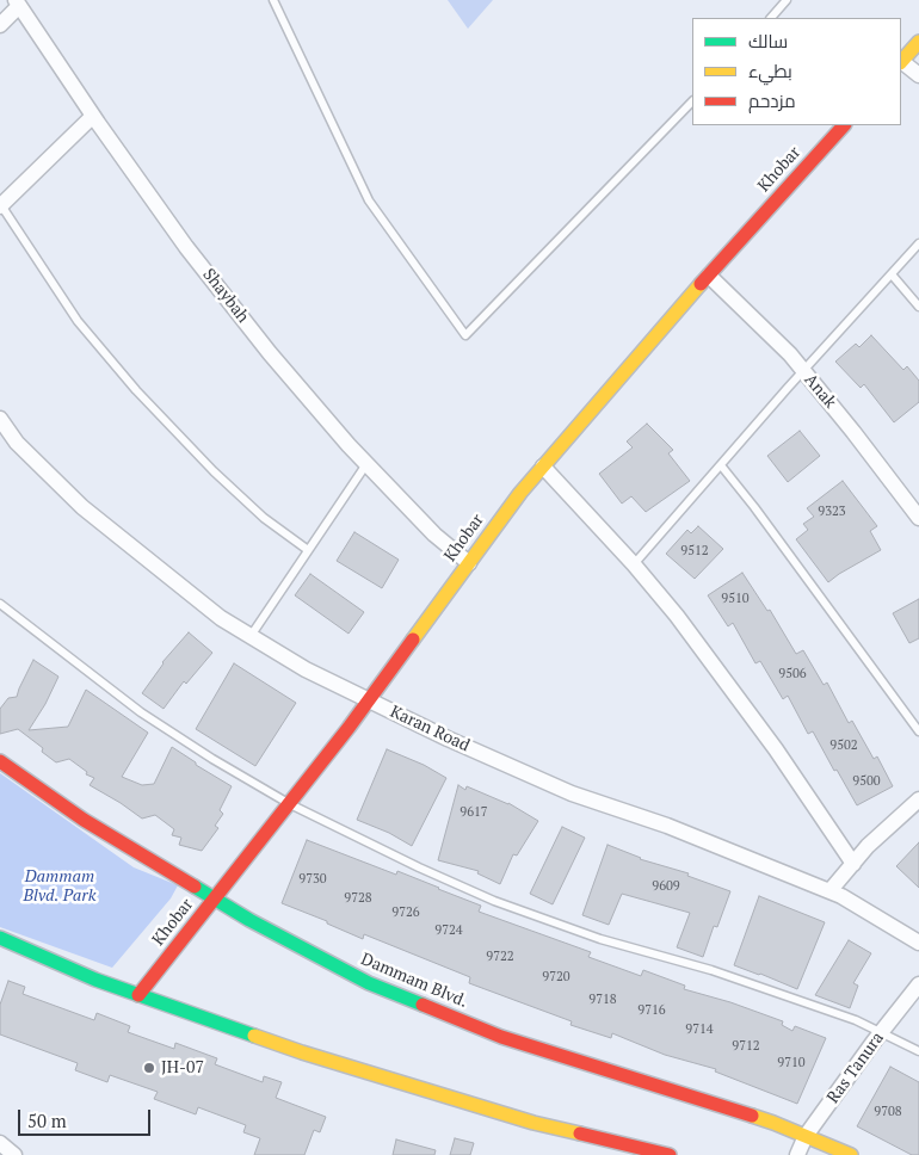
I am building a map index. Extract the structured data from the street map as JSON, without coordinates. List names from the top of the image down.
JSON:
{
  "streets": {
    "main road": ["Khobar", "Dammam Blvd."],
    "street": [
      "Shaybah",
      "Anak",
      "Karan Road",
      "Ras Tanura"
    ]
  },
  "crossings": [
    ["Khobar", "Shaybah"],
    ["Khobar", "Anak"],
    ["Khobar", "Karan Road"],
    ["Khobar", "Dammam Blvd."],
    ["Dammam Blvd.", "Ras Tanura"]
  ],
  "parks": ["Dammam Blvd. Park"],
  "places": ["JH-07"],
  "house_numbers": [
    "9323",
    "9512",
    "9510",
    "9506",
    "9502",
    "9500",
    "9617",
    "9730",
    "9609",
    "9728",
    "9726",
    "9724",
    "9722",
    "9720",
    "9718",
    "9716",
    "9714",
    "9712",
    "9710",
    "9708"
  ],
  "legend": ["سالك", "بطيء", "مزدحم"],
  "scale_bar": "50 m"
}
